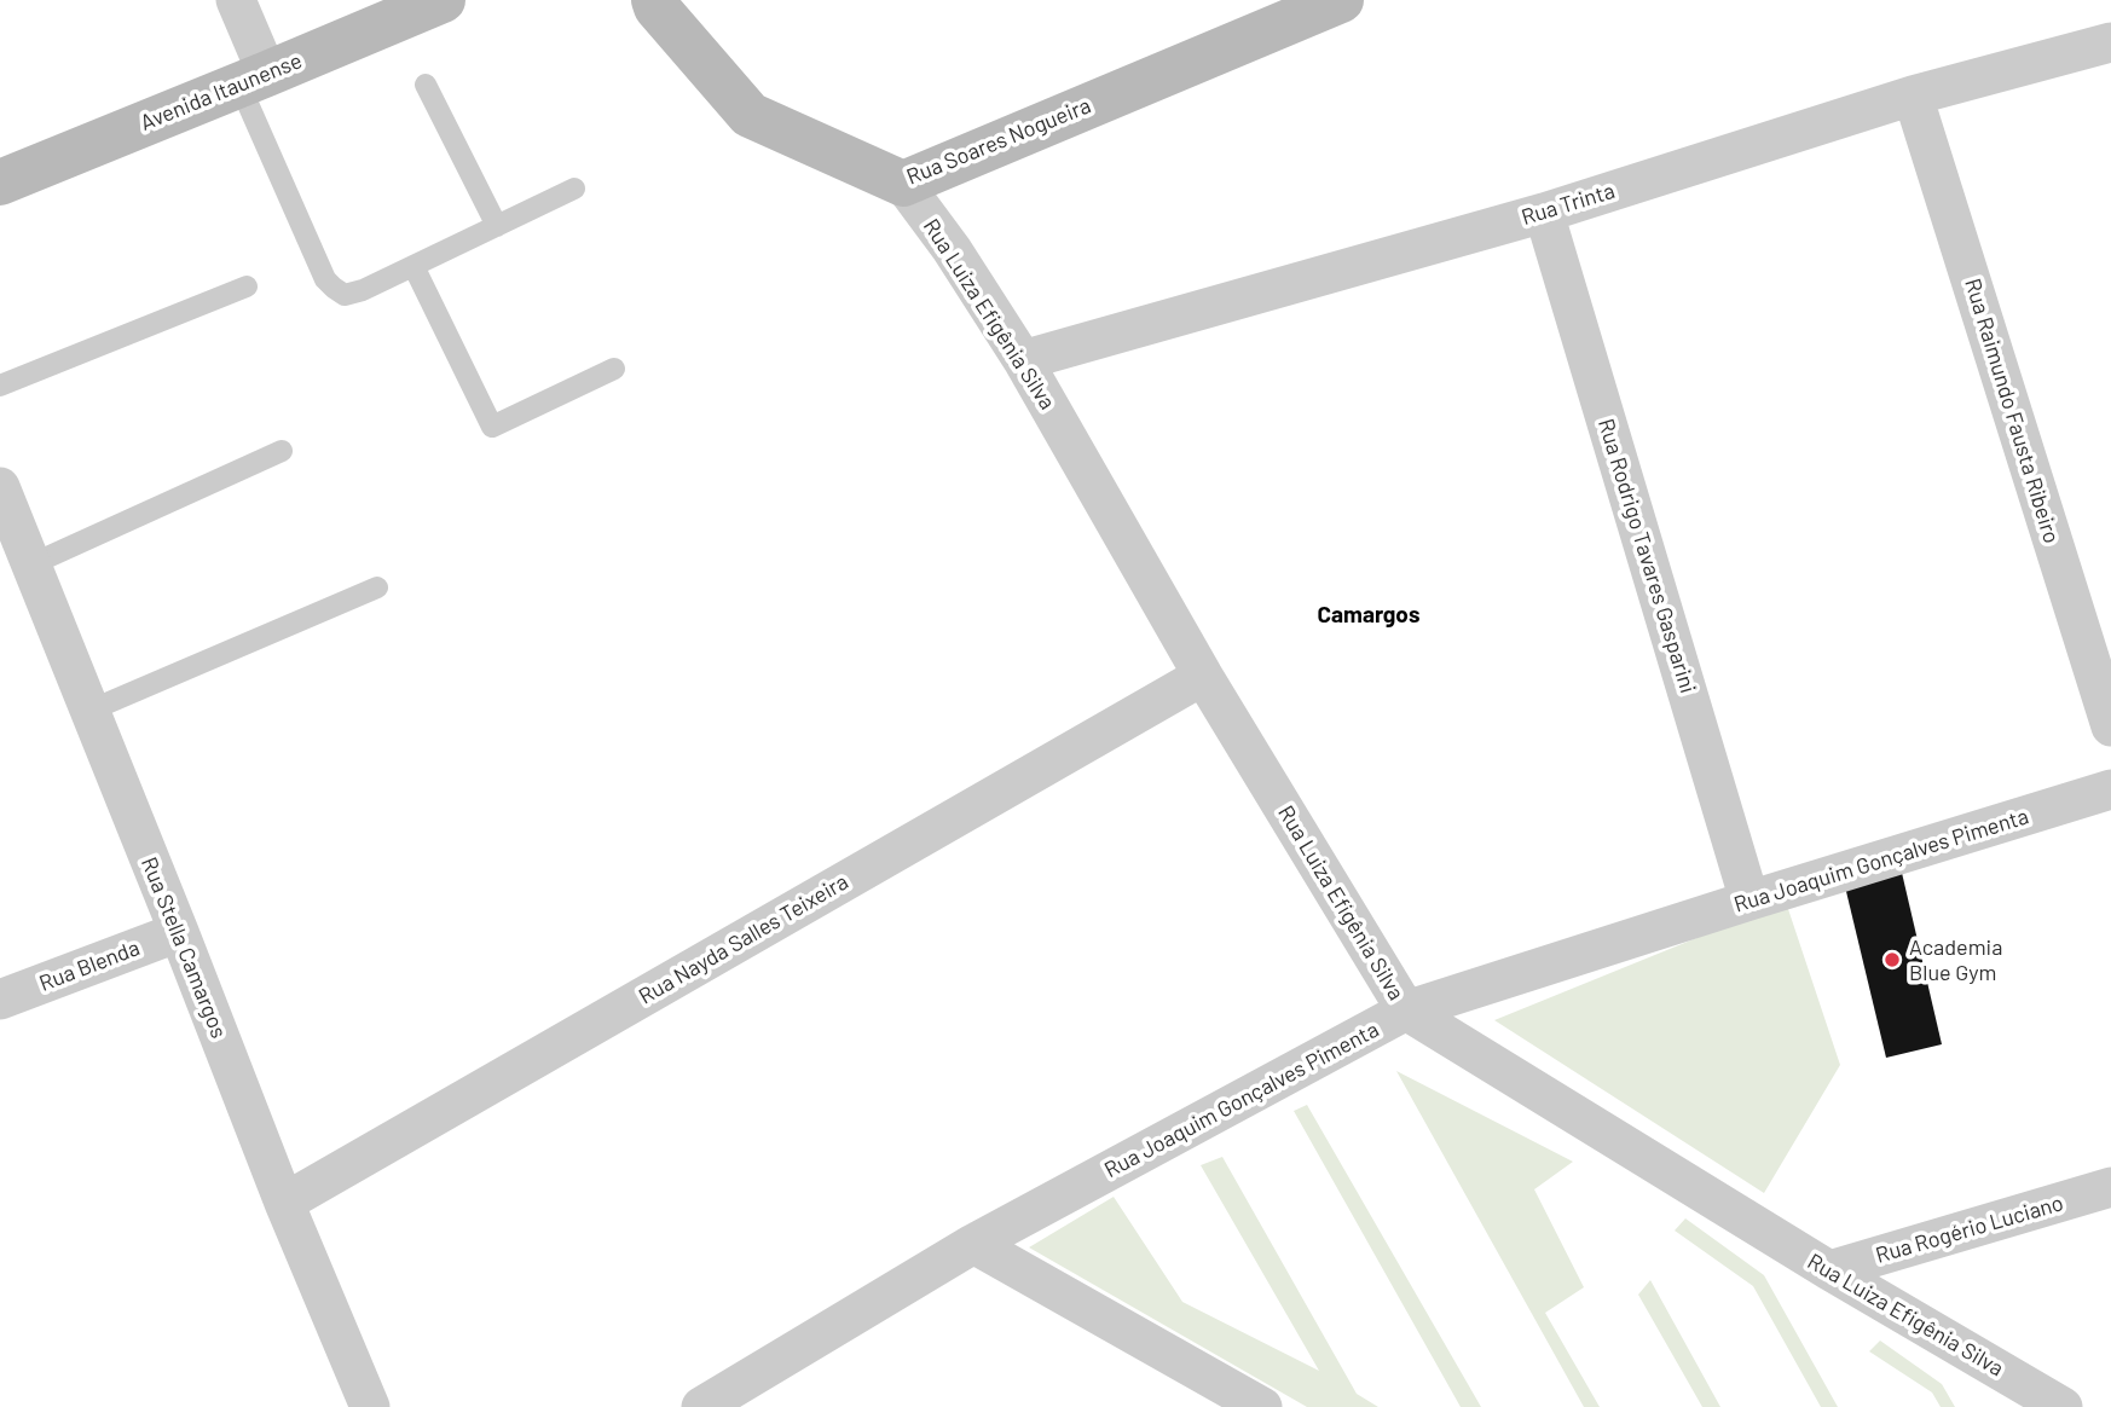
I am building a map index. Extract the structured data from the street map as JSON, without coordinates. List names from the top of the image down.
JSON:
{
  "streets": {
    "street": [
      "Avenida Itaunense",
      "Rua Soares Nogueira",
      "Rua Trinta",
      "Rua Luiza Efigênia Silva",
      "Rua Raimundo Fausta Ribeiro",
      "Rua Rodrigo Tavares Gasparini",
      "Rua Joaquim Gonçalves Pimenta",
      "Rua Nayda Salles Teixeira",
      "Rua Stella Camargos",
      "Rua Blenda",
      "Rua Rogério Luciano"
    ]
  },
  "crossings": [
    ["Rua Soares Nogueira", "Rua Luiza Efigênia Silva"],
    ["Rua Trinta", "Rua Luiza Efigênia Silva"],
    ["Rua Trinta", "Rua Raimundo Fausta Ribeiro"],
    ["Rua Trinta", "Rua Rodrigo Tavares Gasparini"],
    ["Rua Luiza Efigênia Silva", "Rua Joaquim Gonçalves Pimenta"],
    ["Rua Luiza Efigênia Silva", "Rua Nayda Salles Teixeira"],
    ["Rua Luiza Efigênia Silva", "Rua Rogério Luciano"],
    ["Rua Rodrigo Tavares Gasparini", "Rua Joaquim Gonçalves Pimenta"],
    ["Rua Nayda Salles Teixeira", "Rua Stella Camargos"],
    ["Rua Stella Camargos", "Rua Blenda"]
  ],
  "districts": ["Camargos"],
  "places": ["Academia Blue Gym"]
}
